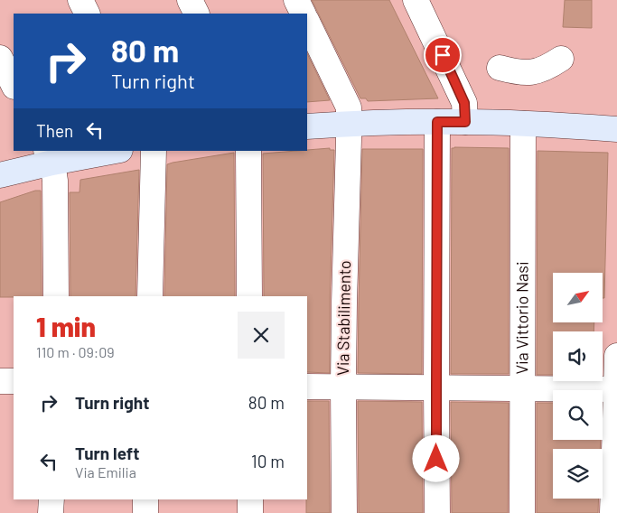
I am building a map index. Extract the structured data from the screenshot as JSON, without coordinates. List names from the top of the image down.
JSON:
{
  "streets": {
    "street": ["Via Stabilimento", "Via Vittorio Nasi"]
  },
  "north": "top right",
  "page": {
    "turn": ["80 m", "Turn right"],
    "then": "Then",
    "heading": ["1 min", "110 m · 09:09"],
    "list": [
      {
        "name": "Turn right",
        "value": "80 m"
      },
      {
        "name": "Turn left",
        "note": "Via Emilia",
        "value": "10 m"
      }
    ]
  }
}
